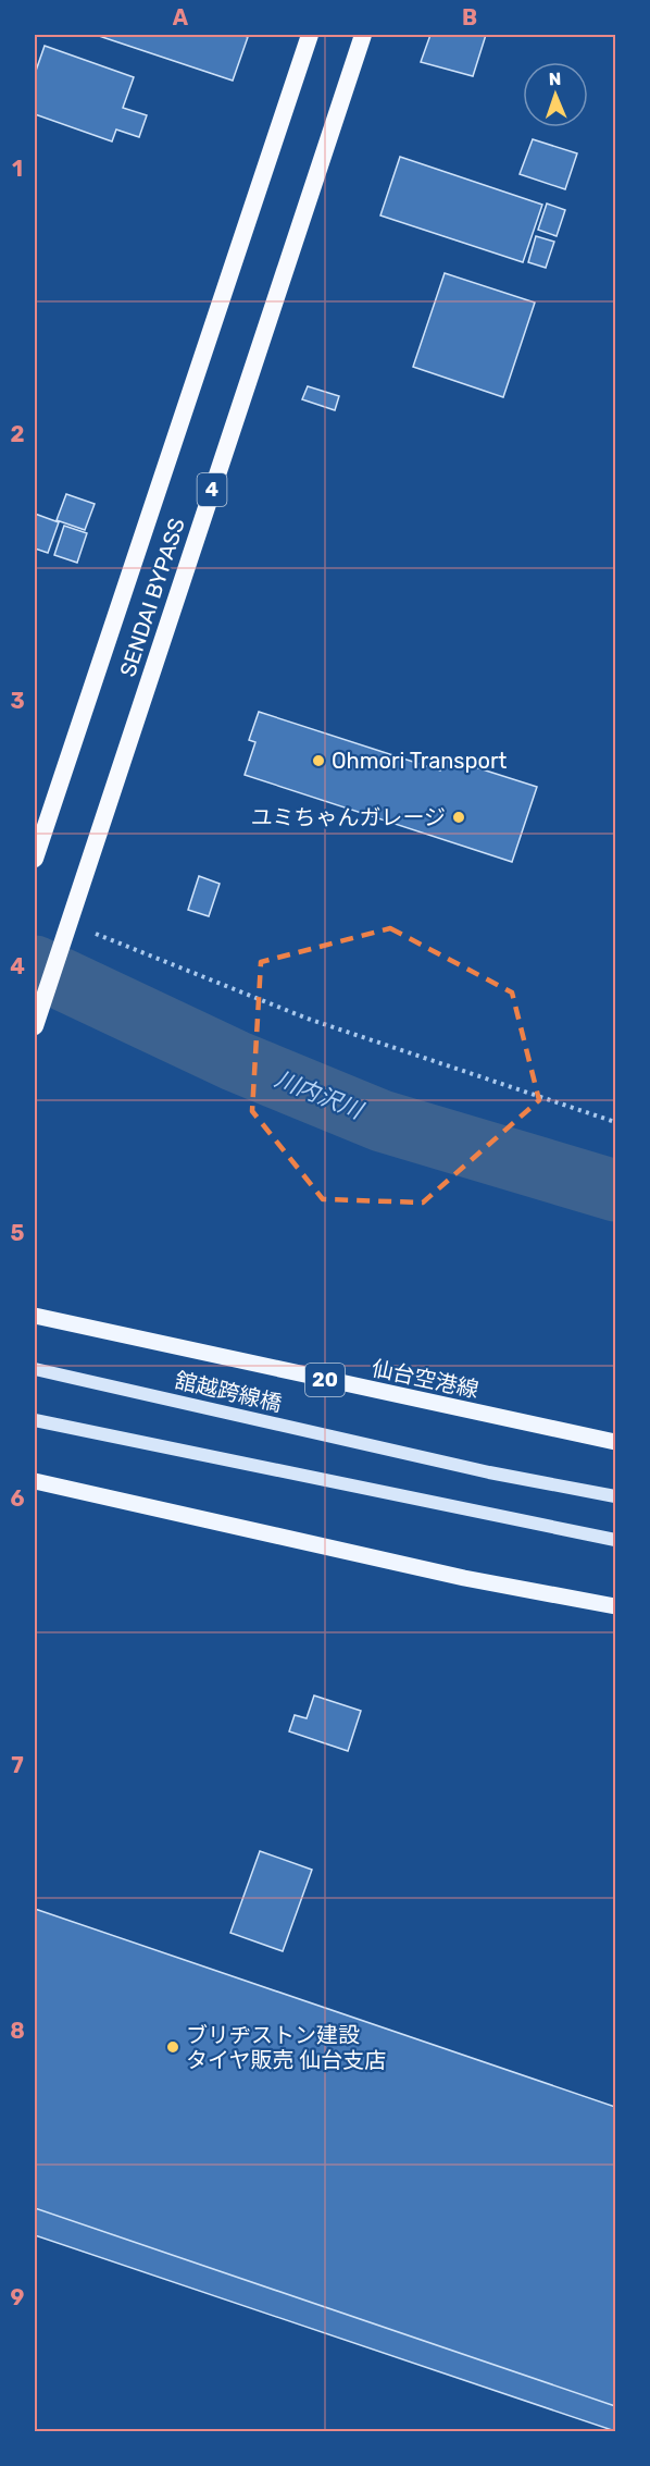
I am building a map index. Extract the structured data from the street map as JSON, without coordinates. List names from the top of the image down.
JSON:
{
  "streets": {
    "highway": ["4", "SENDAI BYPASS"],
    "main road": ["仙台空港線", "20", "舘越跨線橋"]
  },
  "water": ["川内沢川"],
  "places": ["Ohmori Transport", "ユミちゃんガレージ", "ブリヂストン建設 タイヤ販売 仙台支店"],
  "north": "top",
  "grid": {
    "columns": ["A", "B"],
    "rows": [
      "1",
      "2",
      "3",
      "4",
      "5",
      "6",
      "7",
      "8",
      "9"
    ]
  }
}
